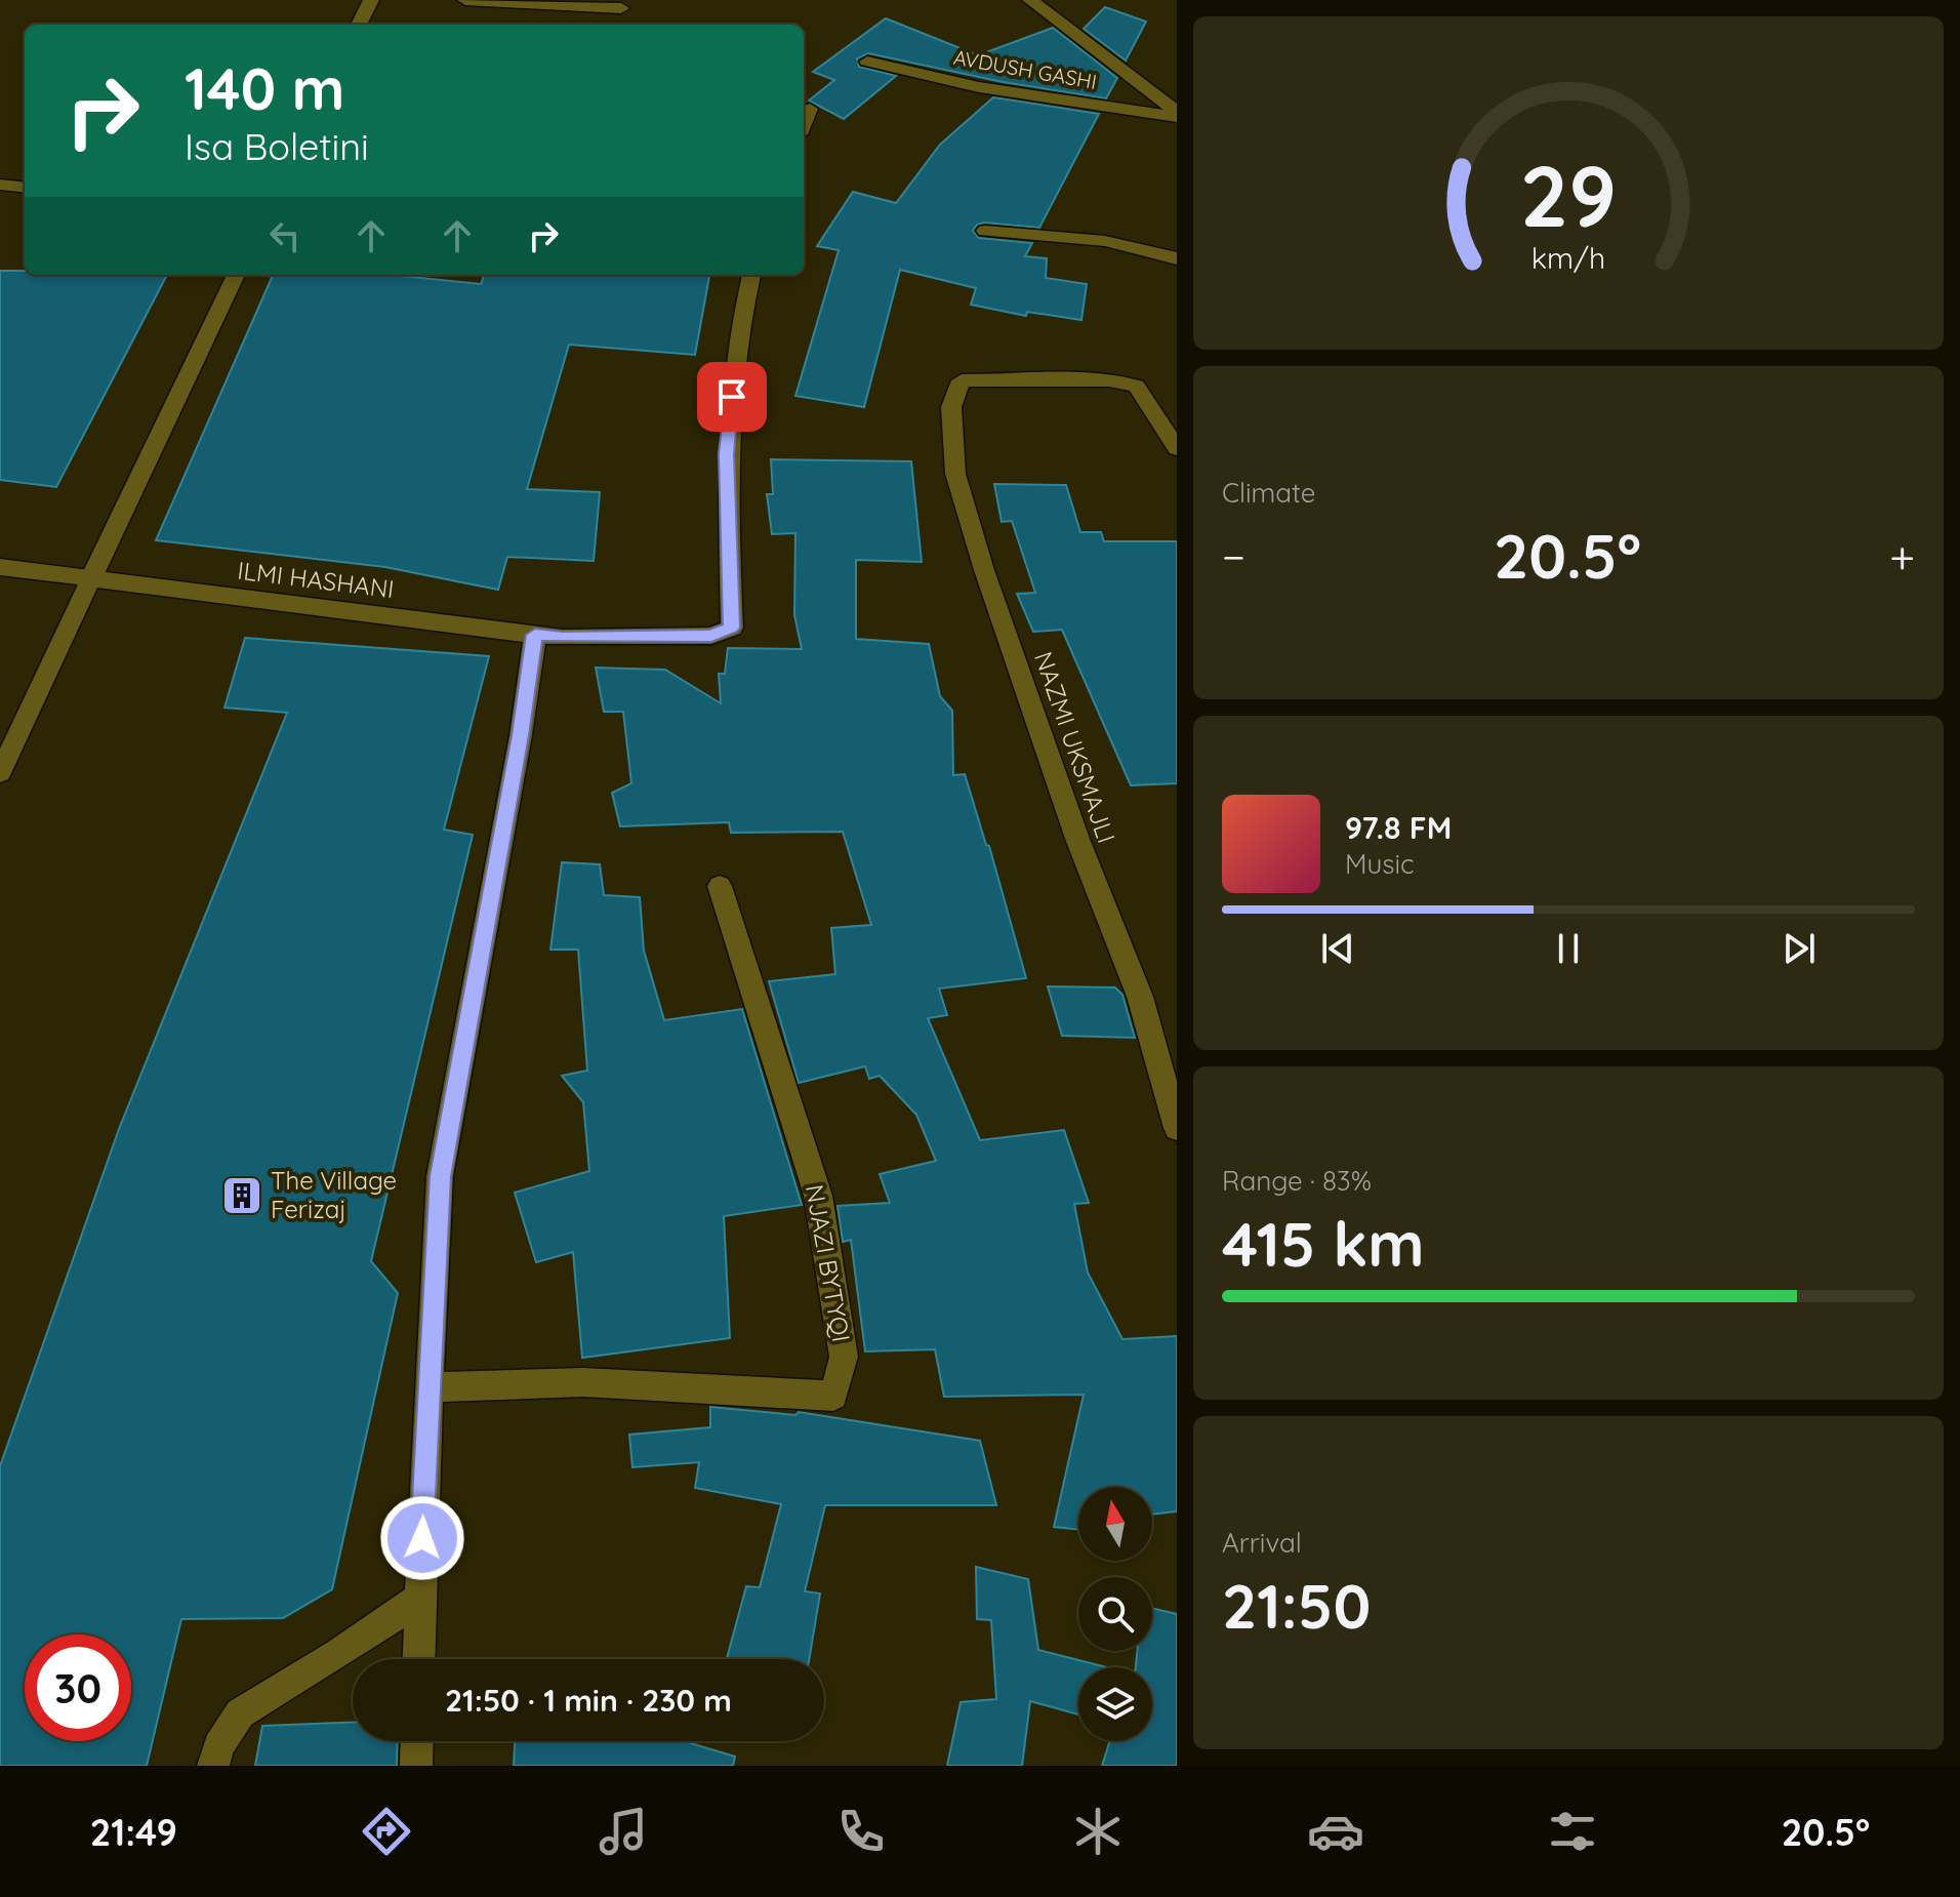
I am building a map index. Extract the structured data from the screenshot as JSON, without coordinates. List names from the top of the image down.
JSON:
{
  "streets": {
    "street": [
      "AVDUSH GASHI",
      "ILMI HASHANI",
      "NAZMI UKSMAJLI",
      "NJAZI BYTYQI"
    ]
  },
  "places": {
    "building": ["The Village Ferizaj"]
  },
  "north": "top",
  "page": {
    "turn": ["140 m", "Isa Boletini"],
    "tile": [
      "Climate",
      ["Range · 83%", "415 km"],
      ["Arrival", "21:50"]
    ],
    "heat": ["−", "20.5°", "+"],
    "song": ["97.8 FM", "Music"],
    "limit": "30",
    "trip": "21:50 · 1 min · 230 m",
    "tabs": ["21:49", "20.5°"],
    "gauge": ["29", "km/h"]
  }
}
